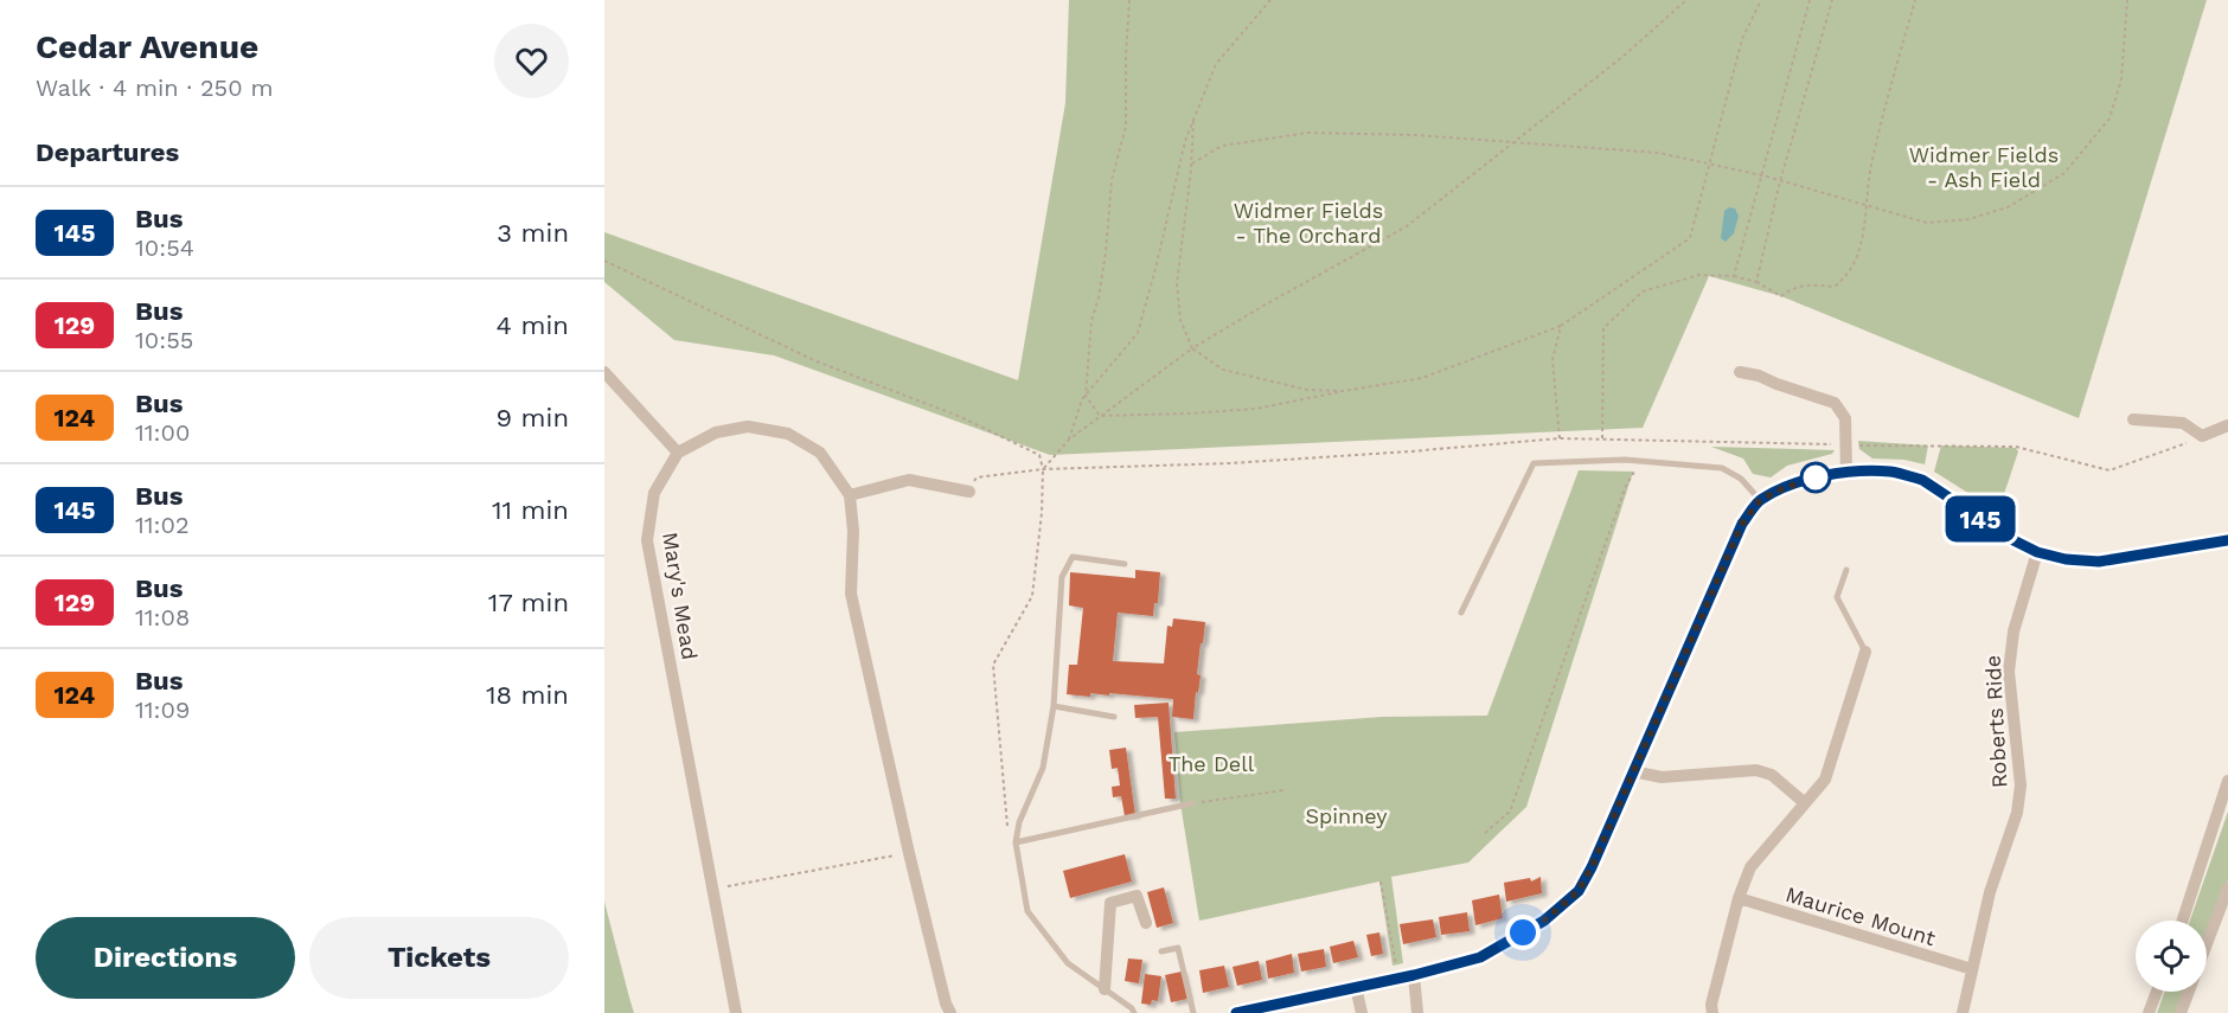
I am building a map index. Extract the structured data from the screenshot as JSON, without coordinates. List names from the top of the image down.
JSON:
{
  "streets": {
    "street": ["Mary's Mead", "Roberts Ride", "Maurice Mount"]
  },
  "crossings": [
    ["Roberts Ride", "Maurice Mount"]
  ],
  "parks": [
    "Widmer Fields - Ash Field",
    "Widmer Fields - The Orchard",
    "The Dell",
    "Spinney"
  ],
  "lines": ["bus line 145"],
  "page": {
    "heading": [
      ["Cedar Avenue", "Walk · 4 min · 250 m"],
      "Departures"
    ],
    "on_map": "145",
    "list": [
      {
        "mark": "145",
        "name": "Bus",
        "note": "10:54",
        "value": "3 min"
      },
      {
        "mark": "129",
        "name": "Bus",
        "note": "10:55",
        "value": "4 min"
      },
      {
        "mark": "124",
        "name": "Bus",
        "note": "11:00",
        "value": "9 min"
      },
      {
        "mark": "145",
        "name": "Bus",
        "note": "11:02",
        "value": "11 min"
      },
      {
        "mark": "129",
        "name": "Bus",
        "note": "11:08",
        "value": "17 min"
      },
      {
        "mark": "124",
        "name": "Bus",
        "note": "11:09",
        "value": "18 min"
      }
    ],
    "buttons": ["Directions", "Tickets"]
  }
}
